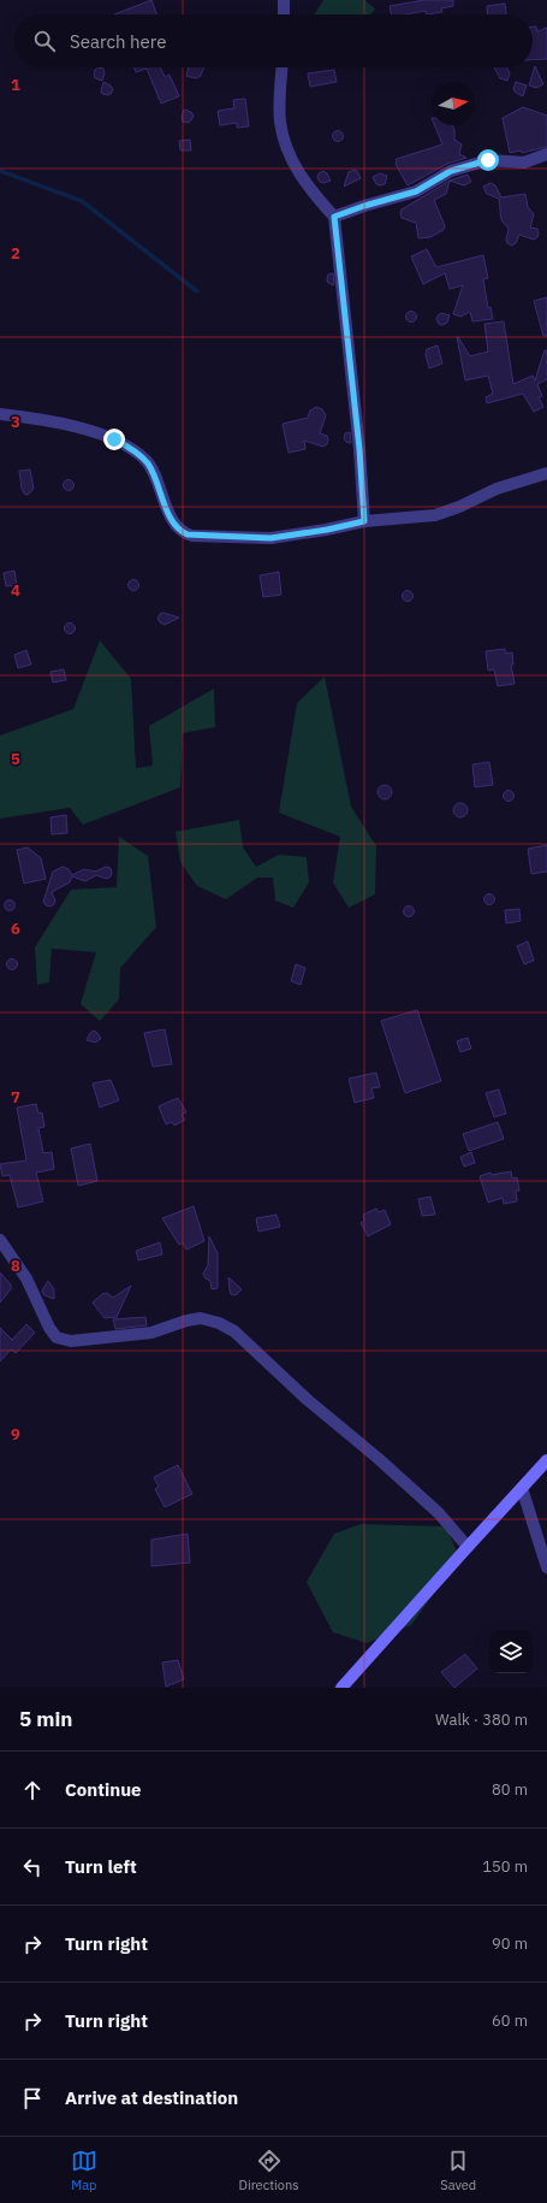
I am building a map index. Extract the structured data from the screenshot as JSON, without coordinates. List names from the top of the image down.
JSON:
{
  "north": "right",
  "page": {
    "search": "Search here",
    "heading": ["5 min", "Walk · 380 m"],
    "list": [
      ["Continue", "80 m"],
      ["Turn left", "150 m"],
      ["Turn right", "90 m"],
      ["Turn right", "60 m"],
      "Arrive at destination"
    ],
    "nav": ["Map", "Directions", "Saved"]
  },
  "grid": {
    "rows": [
      "1",
      "2",
      "3",
      "4",
      "5",
      "6",
      "7",
      "8",
      "9"
    ]
  }
}
